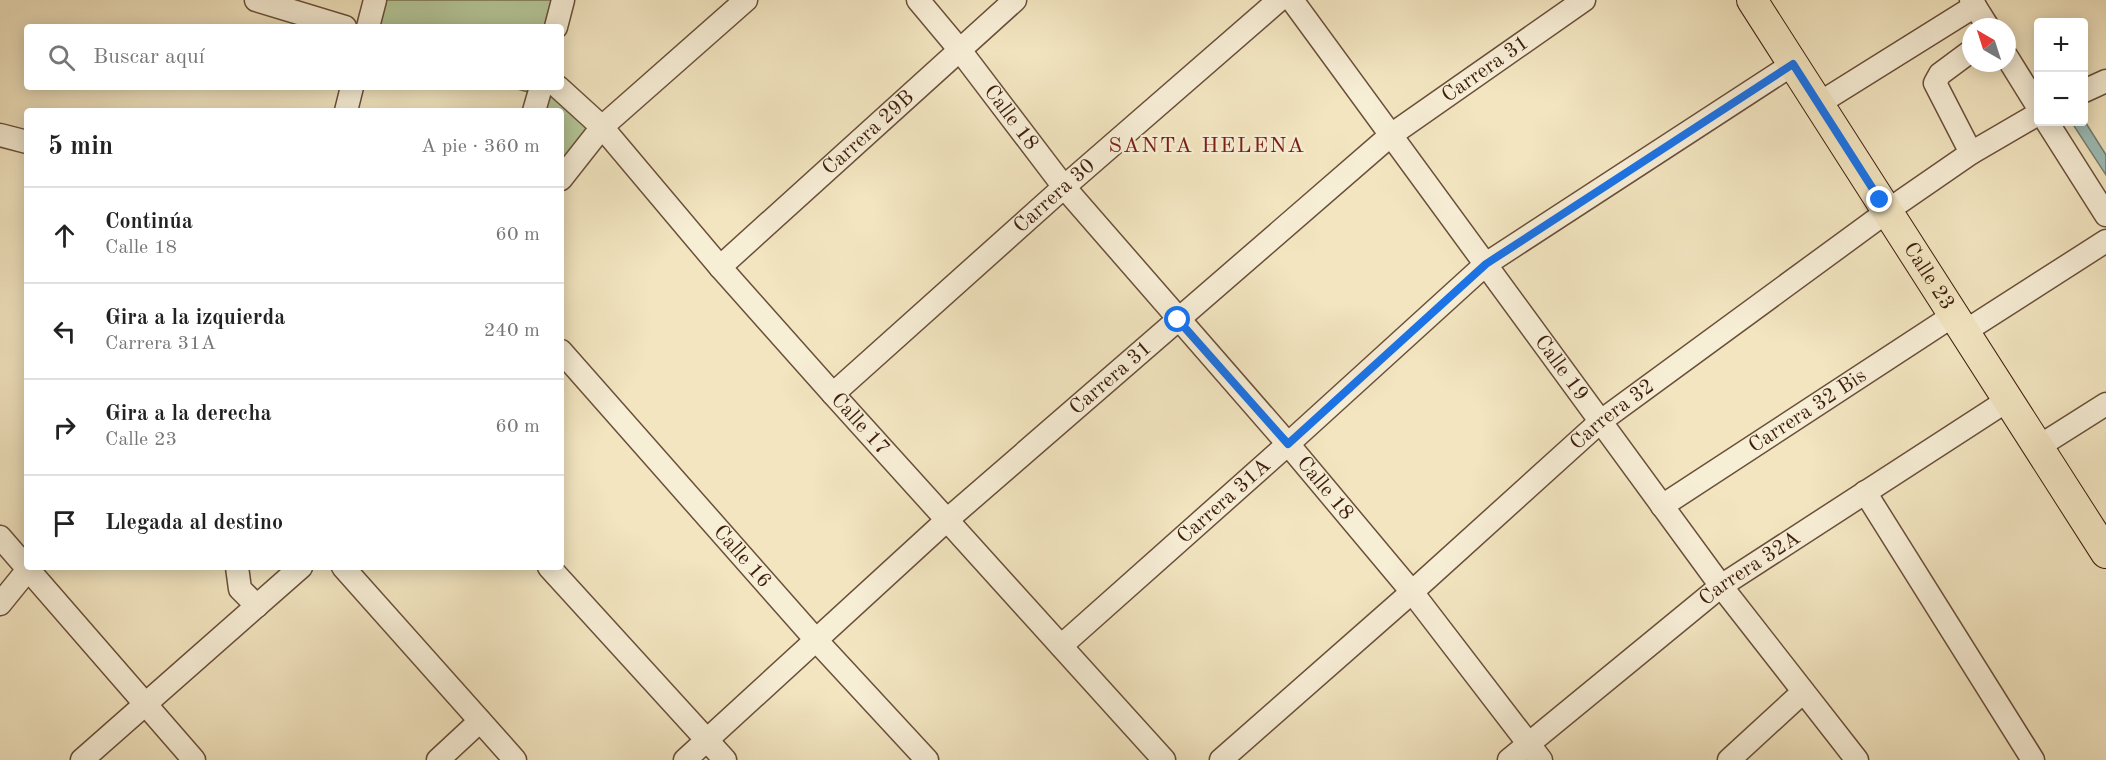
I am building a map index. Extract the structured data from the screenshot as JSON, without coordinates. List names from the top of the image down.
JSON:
{
  "streets": {
    "main road": ["Calle 23"],
    "street": [
      "Carrera 31",
      "Calle 18",
      "Carrera 29B",
      "Carrera 30",
      "Calle 19",
      "Carrera 32 Bis",
      "Carrera 32",
      "Calle 17",
      "Carrera 31A",
      "Calle 16",
      "Carrera 32A"
    ]
  },
  "crossings": [
    ["Carrera 31", "Calle 18"],
    ["Carrera 31", "Calle 19"],
    ["Carrera 31", "Calle 17"],
    ["Carrera 31", "Calle 16"],
    ["Calle 18", "Carrera 29B"],
    ["Calle 18", "Carrera 30"],
    ["Calle 18", "Carrera 32"],
    ["Calle 18", "Carrera 31A"],
    ["Calle 18", "Carrera 32A"],
    ["Carrera 29B", "Calle 17"],
    ["Carrera 30", "Calle 17"],
    ["Calle 23", "Carrera 32 Bis"],
    ["Calle 23", "Carrera 32"],
    ["Calle 23", "Carrera 31A"],
    ["Calle 23", "Carrera 32A"],
    ["Calle 19", "Carrera 32 Bis"],
    ["Calle 19", "Carrera 32"],
    ["Calle 19", "Carrera 31A"],
    ["Calle 19", "Carrera 32A"],
    ["Calle 17", "Carrera 31A"]
  ],
  "districts": ["SANTA HELENA"],
  "north": "top left",
  "page": {
    "map_buttons": ["+", "−"],
    "search": "Buscar aquí",
    "heading": ["5 min", "A pie · 360 m"],
    "list": [
      ["Continúa", "Calle 18", "60 m"],
      ["Gira a la izquierda", "Carrera 31A", "240 m"],
      ["Gira a la derecha", "Calle 23", "60 m"],
      "Llegada al destino"
    ]
  }
}
